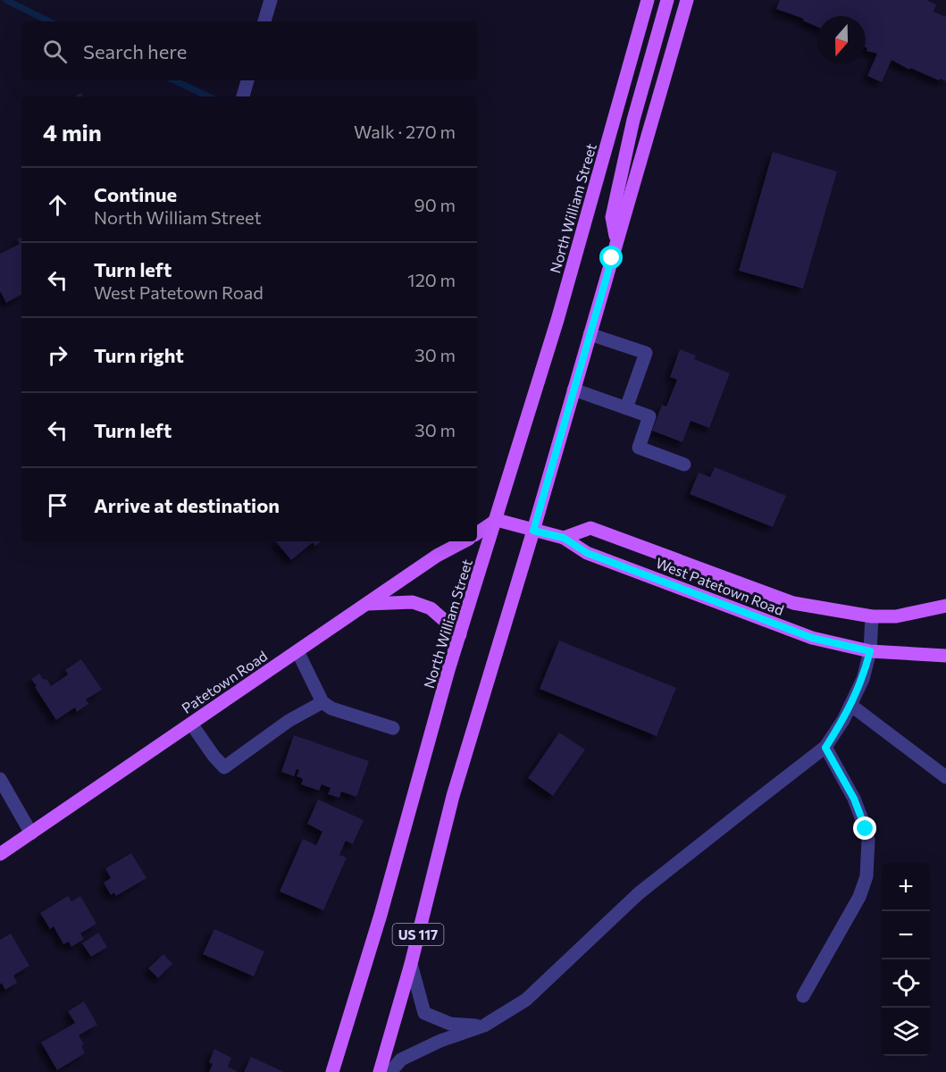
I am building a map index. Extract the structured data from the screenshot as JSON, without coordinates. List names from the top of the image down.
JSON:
{
  "streets": {
    "main road": [
      "North William Street",
      "West Patetown Road",
      "Patetown Road",
      "US 117"
    ]
  },
  "crossings": [
    ["North William Street", "West Patetown Road"],
    ["West Patetown Road", "US 117"]
  ],
  "north": "bottom",
  "page": {
    "search": "Search here",
    "heading": ["4 min", "Walk · 270 m"],
    "list": [
      ["Continue", "North William Street", "90 m"],
      ["Turn left", "West Patetown Road", "120 m"],
      ["Turn right", "30 m"],
      ["Turn left", "30 m"],
      "Arrive at destination"
    ],
    "map_buttons": ["+", "−"]
  }
}
